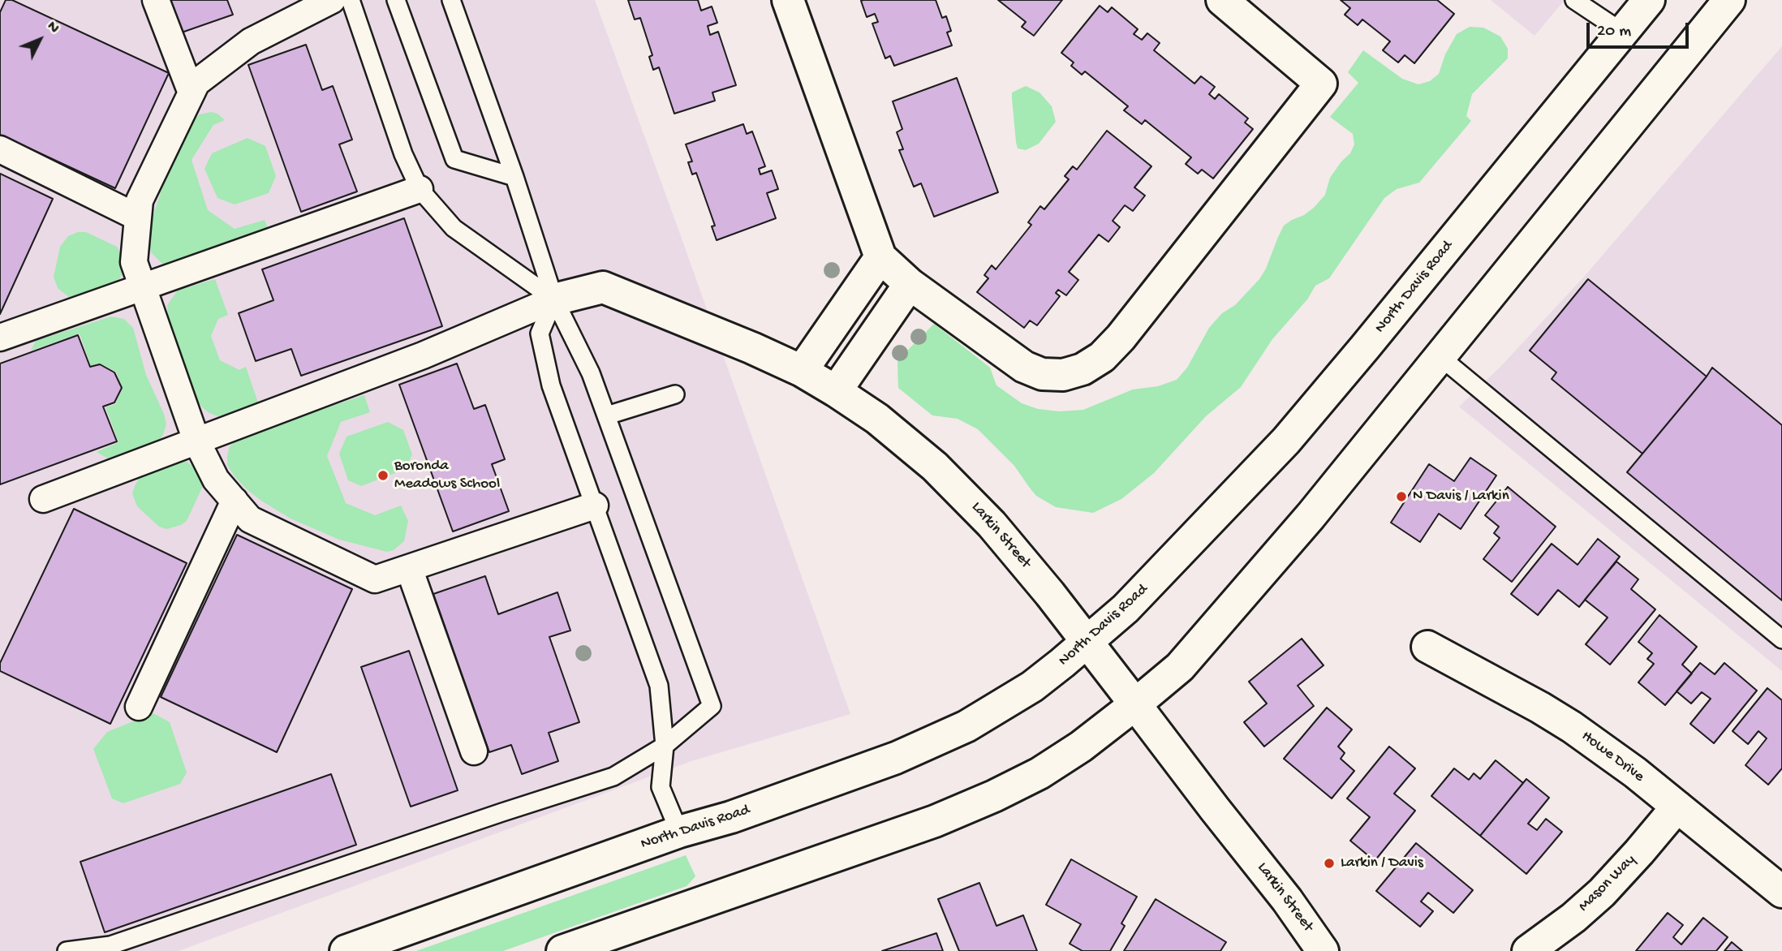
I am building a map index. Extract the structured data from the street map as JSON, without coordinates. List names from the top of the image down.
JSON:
{
  "streets": {
    "main road": [
      "North Davis Road",
      "Larkin Street",
      "Howe Drive",
      "Mason Way"
    ]
  },
  "crossings": [
    ["North Davis Road", "Larkin Street"],
    ["Howe Drive", "Mason Way"]
  ],
  "places": ["Boronda Meadows School", "N Davis / Larkin", "Larkin / Davis"],
  "scale_bar": "20 m",
  "north": "top right"
}
